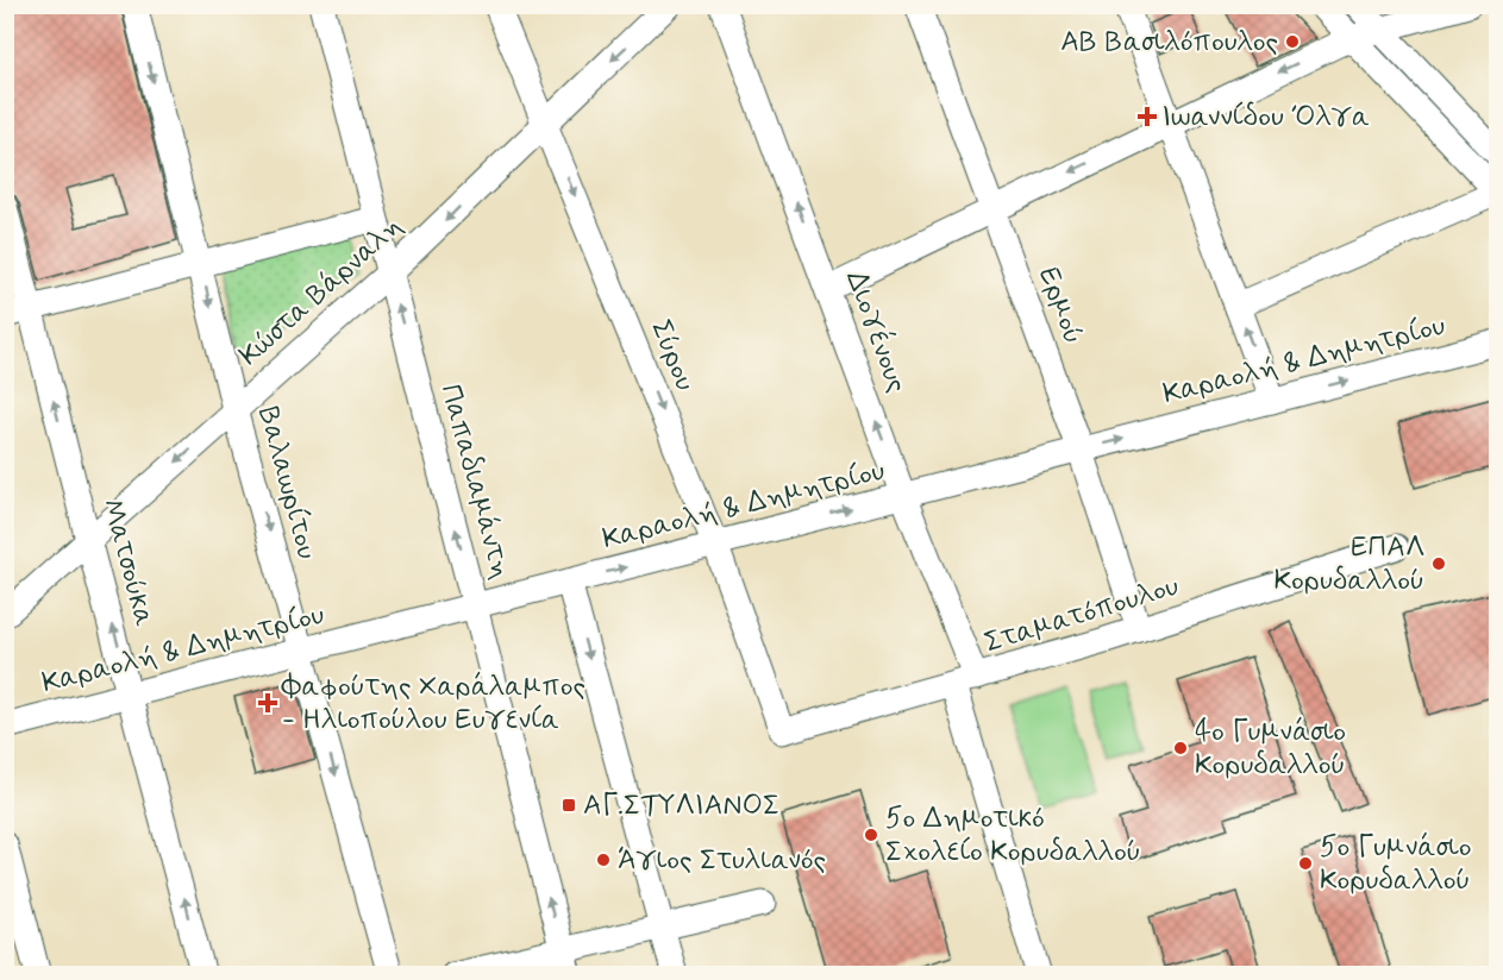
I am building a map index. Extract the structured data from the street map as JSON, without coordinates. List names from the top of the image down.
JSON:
{
  "streets": {
    "street": [
      "Κώστα Βάρναλη",
      "Ερμού",
      "Διογένους",
      "Σύρου",
      "Καραολή & Δημητρίου",
      "Παπαδιαμάντη",
      "Βαλαωρίτου",
      "Ματσούκα",
      "Σταματόπουλου"
    ]
  },
  "crossings": [
    ["Κώστα Βάρναλη", "Σύρου"],
    ["Κώστα Βάρναλη", "Παπαδιαμάντη"],
    ["Κώστα Βάρναλη", "Βαλαωρίτου"],
    ["Κώστα Βάρναλη", "Ματσούκα"],
    ["Ερμού", "Καραολή & Δημητρίου"],
    ["Ερμού", "Σταματόπουλου"],
    ["Διογένους", "Καραολή & Δημητρίου"],
    ["Διογένους", "Σταματόπουλου"],
    ["Σύρου", "Καραολή & Δημητρίου"],
    ["Σύρου", "Σταματόπουλου"],
    ["Καραολή & Δημητρίου", "Παπαδιαμάντη"],
    ["Καραολή & Δημητρίου", "Βαλαωρίτου"],
    ["Καραολή & Δημητρίου", "Ματσούκα"]
  ],
  "one_way": [
    "Κώστα Βάρναλη",
    "Διογένους",
    "Σύρου",
    "Βαλαωρίτου",
    "Ματσούκα"
  ],
  "places": {
    "other": [
      "ΑΒ Βασιλόπουλος",
      "ΕΠΑΛ Κορυδαλλού",
      "4ο Γυμνάσιο Κορυδαλλού",
      "5ο Δημοτικό Σχολείο Κορυδαλλού",
      "Άγιος Στυλιανός",
      "5ο Γυμνάσιο Κορυδαλλού"
    ],
    "health": ["Ιωαννίδου Όλγα", "Φαφούτης Χαράλαμπος - Ηλιοπούλου Ευγενία"],
    "transit": ["ΑΓ.ΣΤΥΛΙΑΝΟΣ"]
  }
}
